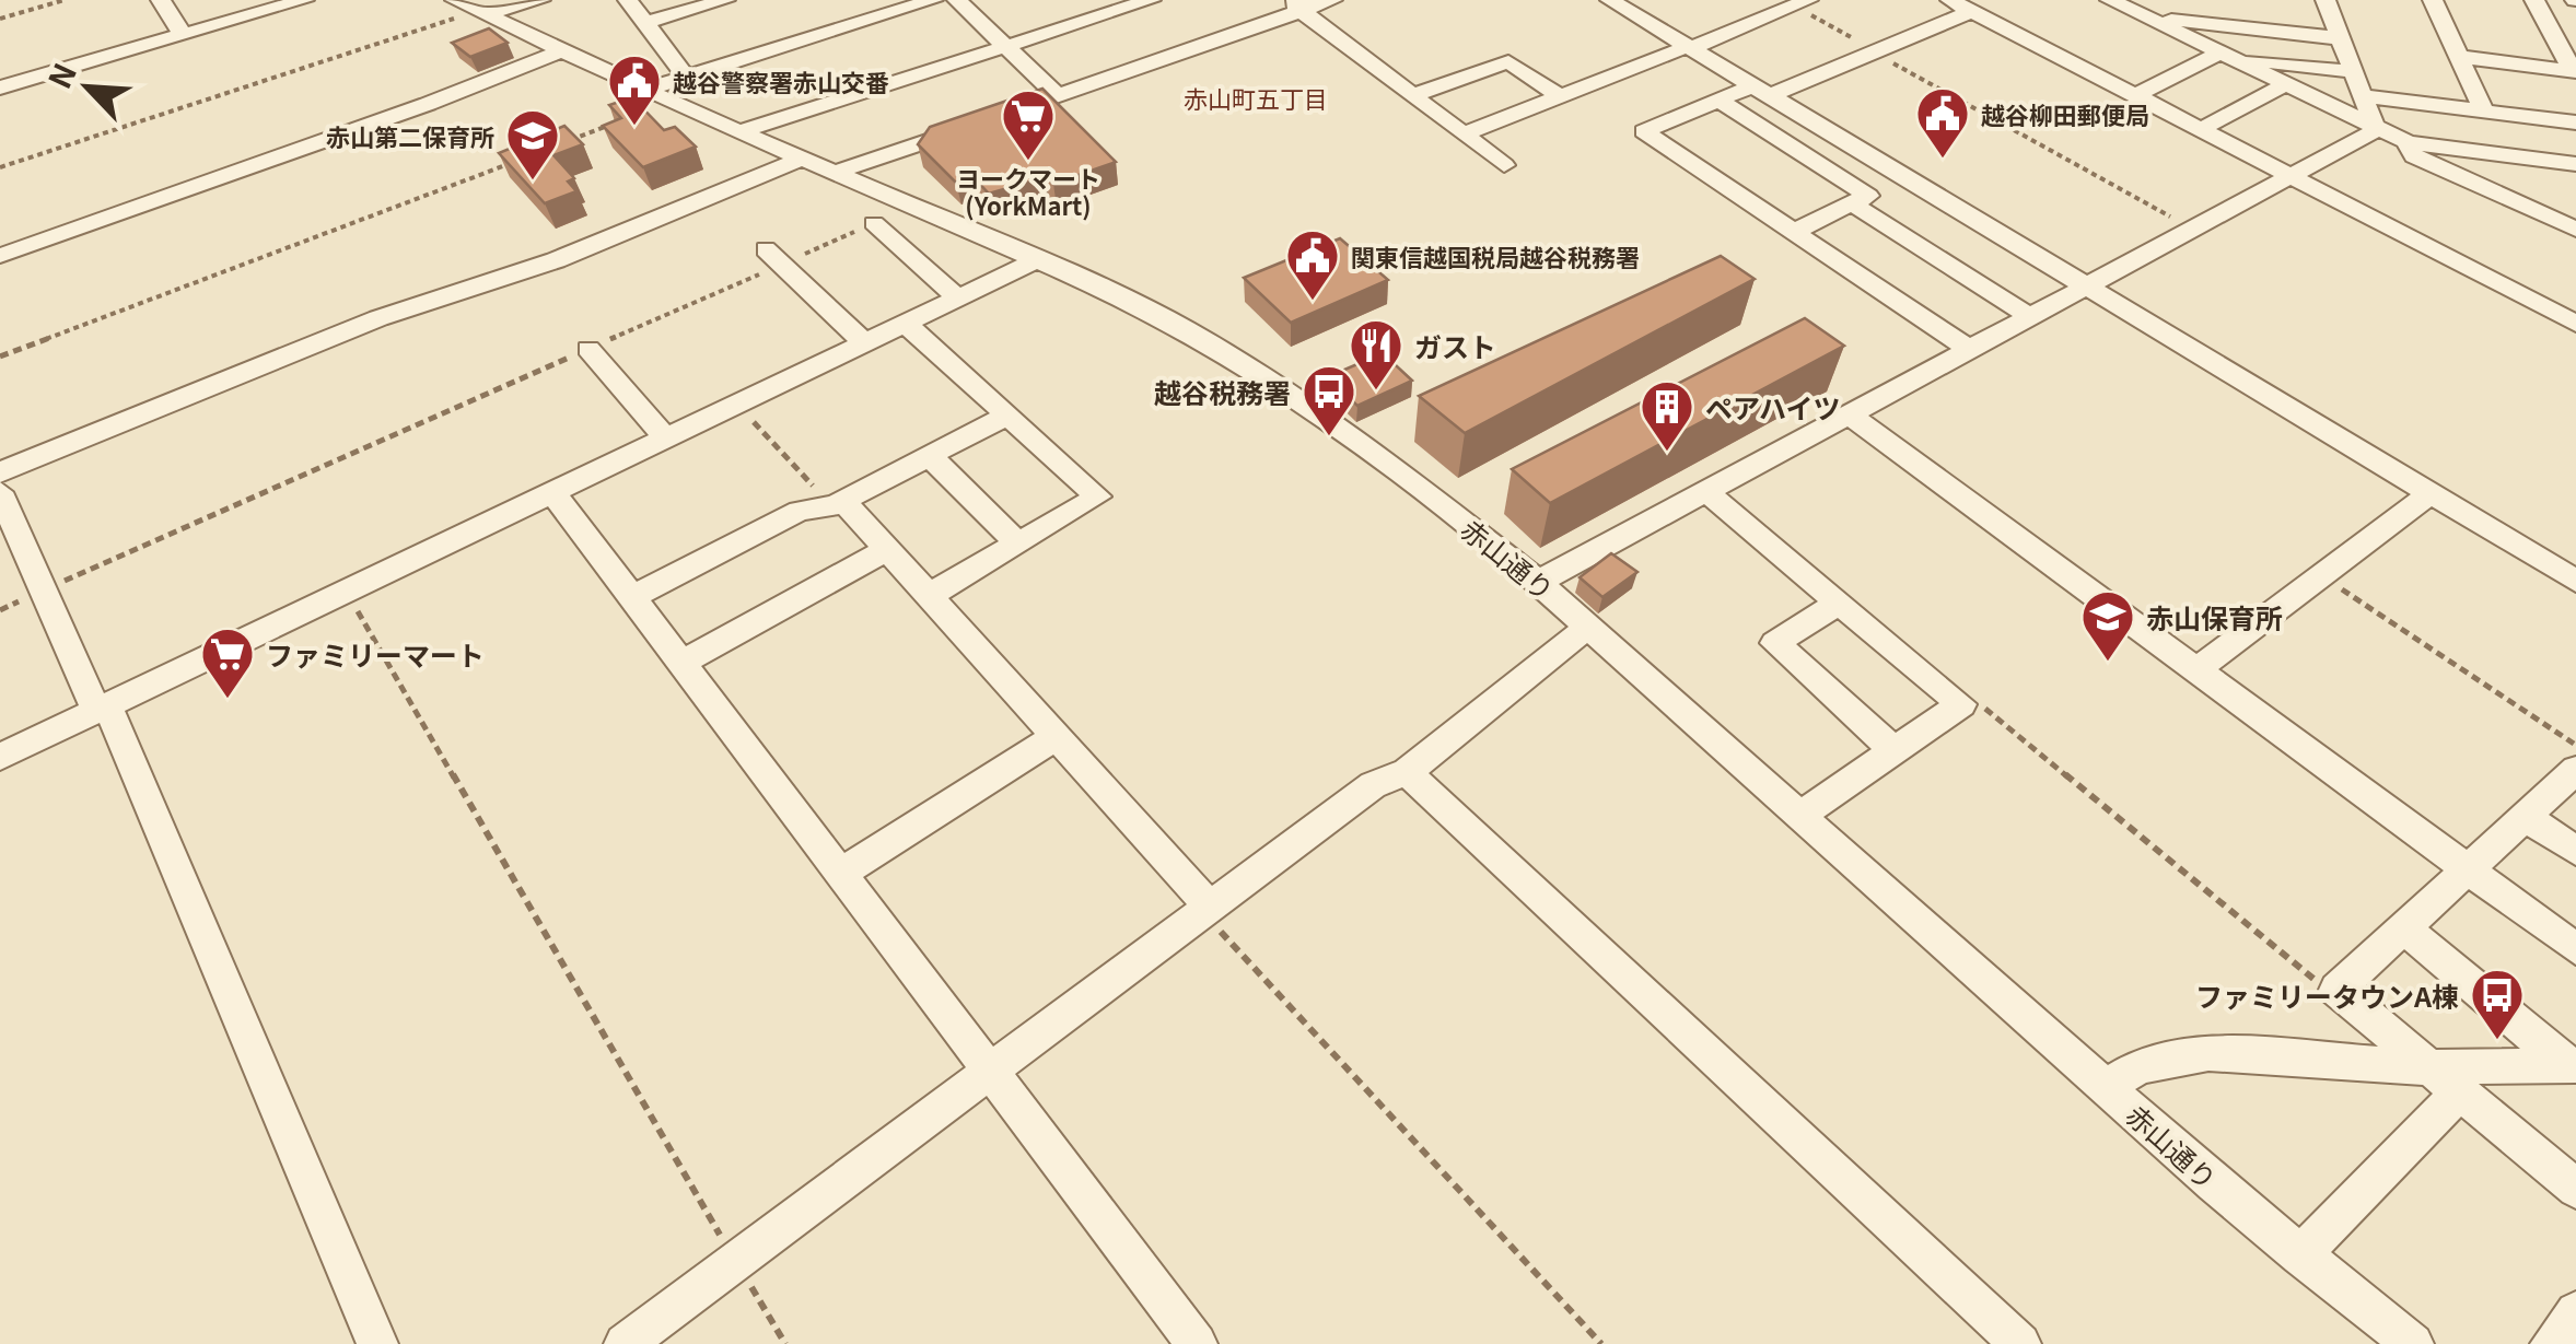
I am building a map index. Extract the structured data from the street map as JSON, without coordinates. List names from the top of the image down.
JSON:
{
  "streets": {
    "street": ["赤山通り"]
  },
  "districts": ["赤山町五丁目"],
  "places": {
    "public building": ["越谷警察署赤山交番", "越谷柳田郵便局", "関東信越国税局越谷税務署"],
    "supermarket": ["ヨークマート (YorkMart)", "ファミリーマート"],
    "school or university": ["赤山第二保育所", "赤山保育所"],
    "restaurant": ["ガスト"],
    "bus stop": ["越谷税務署", "ファミリータウンA棟"],
    "building": ["ペアハイツ"]
  },
  "north": "top left"
}
